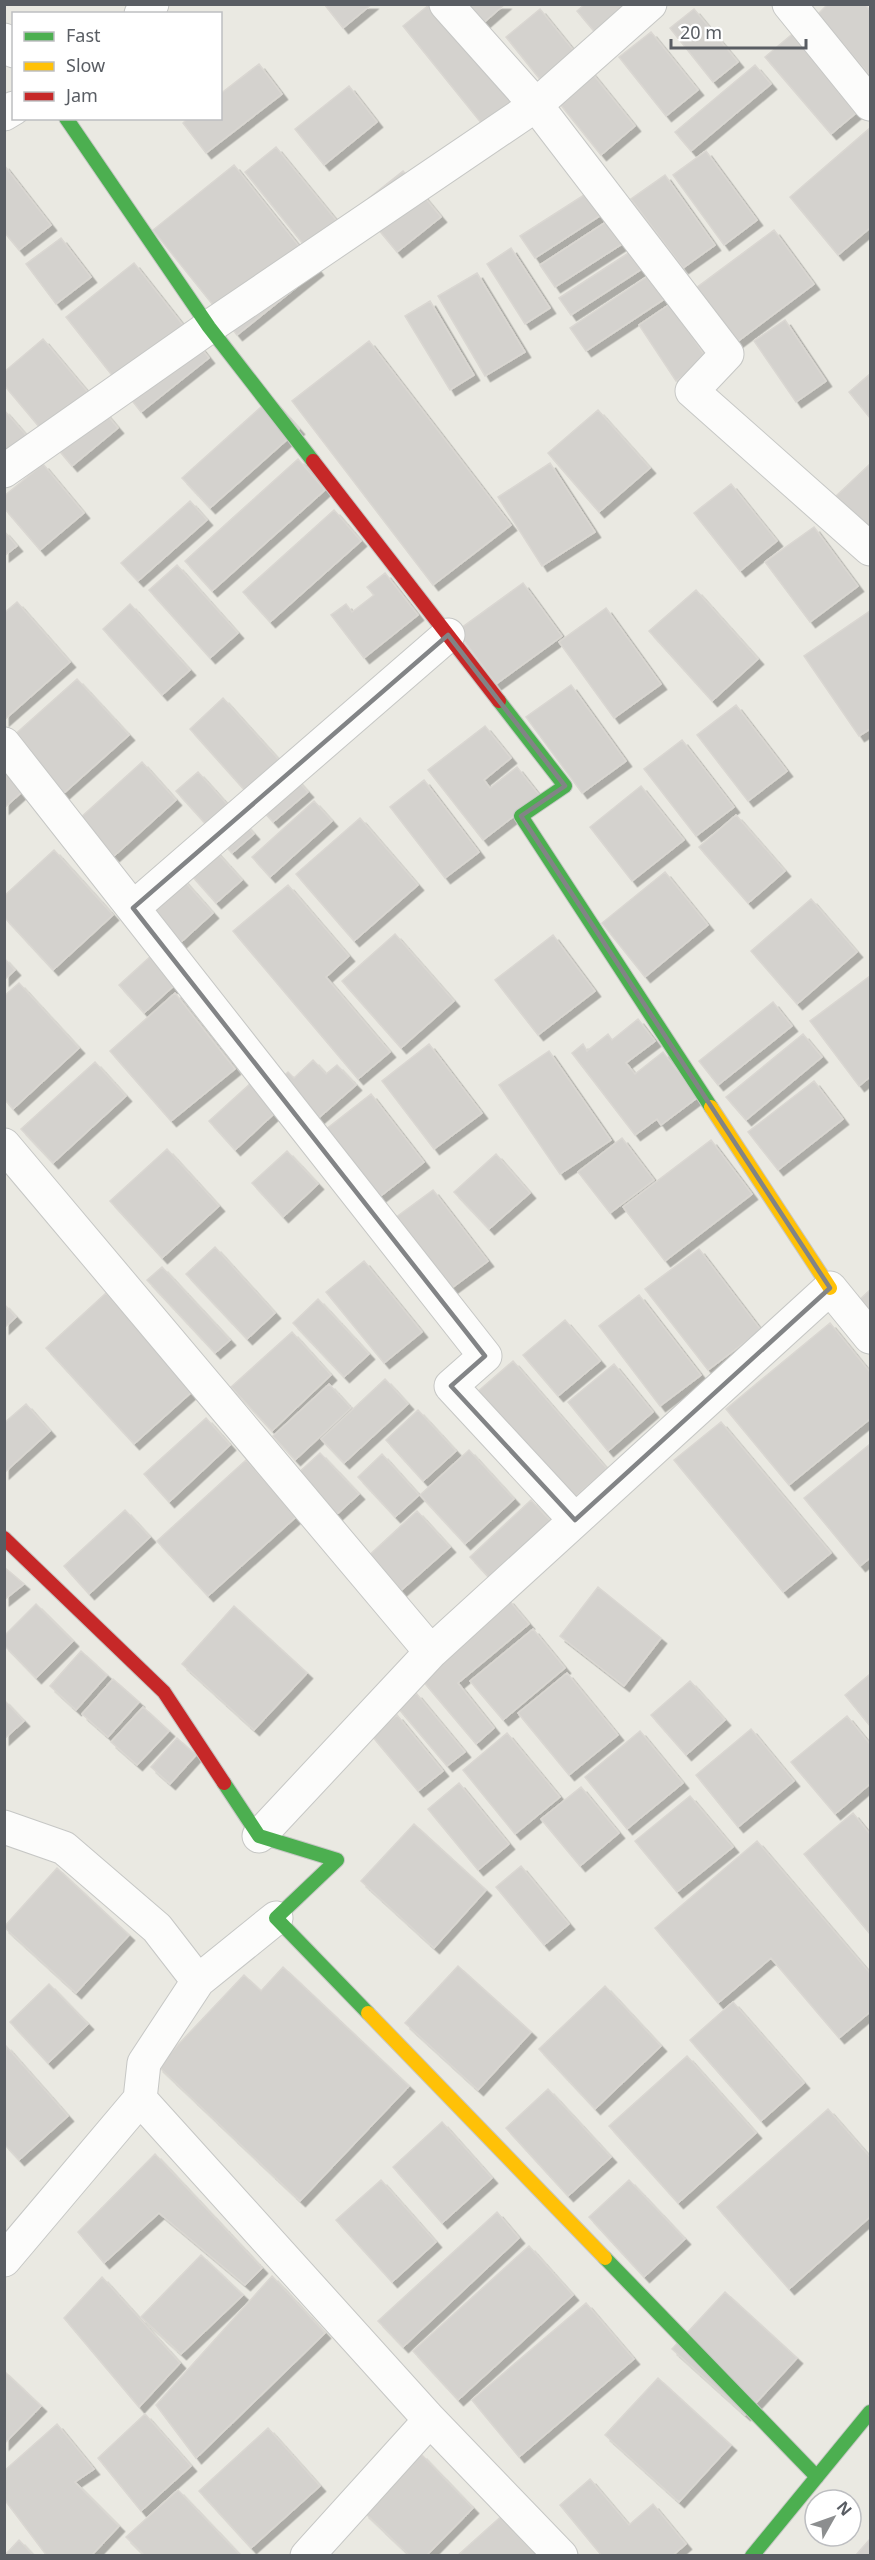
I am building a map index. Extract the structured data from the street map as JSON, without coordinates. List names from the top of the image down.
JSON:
{
  "legend": ["Fast", "Slow", "Jam"],
  "scale_bar": "20 m",
  "north": "top right"
}
